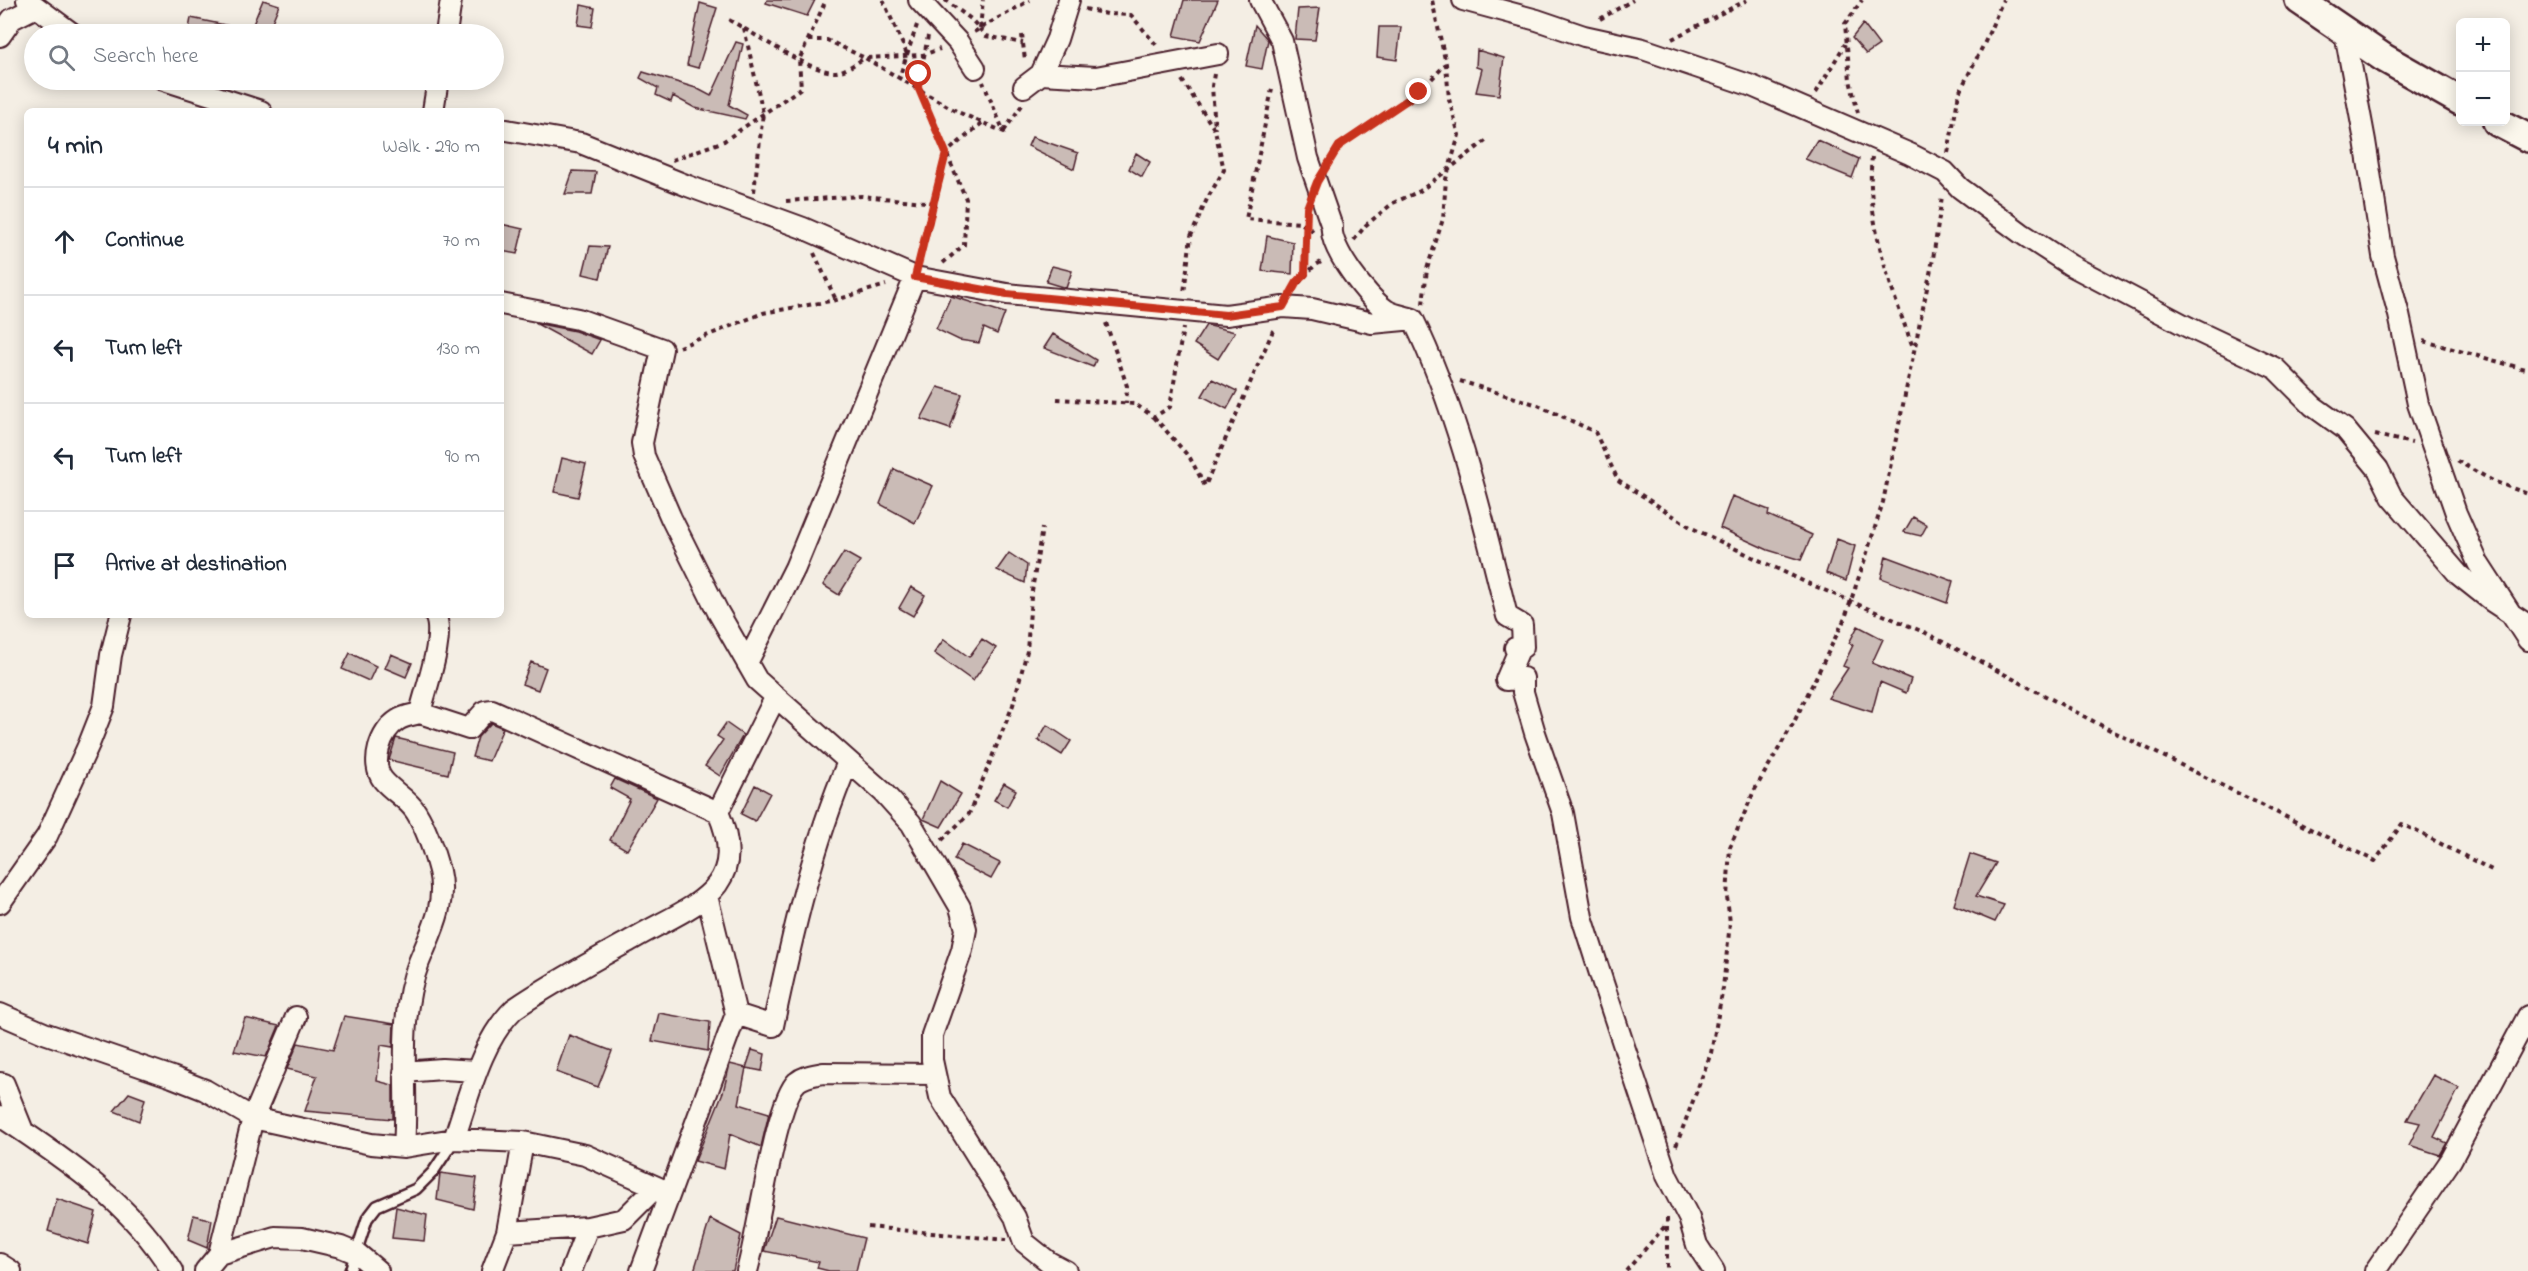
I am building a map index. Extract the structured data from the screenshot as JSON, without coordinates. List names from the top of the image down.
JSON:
{
  "page": {
    "map_buttons": ["+", "−"],
    "search": "Search here",
    "heading": ["4 min", "Walk · 290 m"],
    "list": [
      ["Continue", "70 m"],
      ["Turn left", "130 m"],
      ["Turn left", "90 m"],
      "Arrive at destination"
    ]
  }
}
